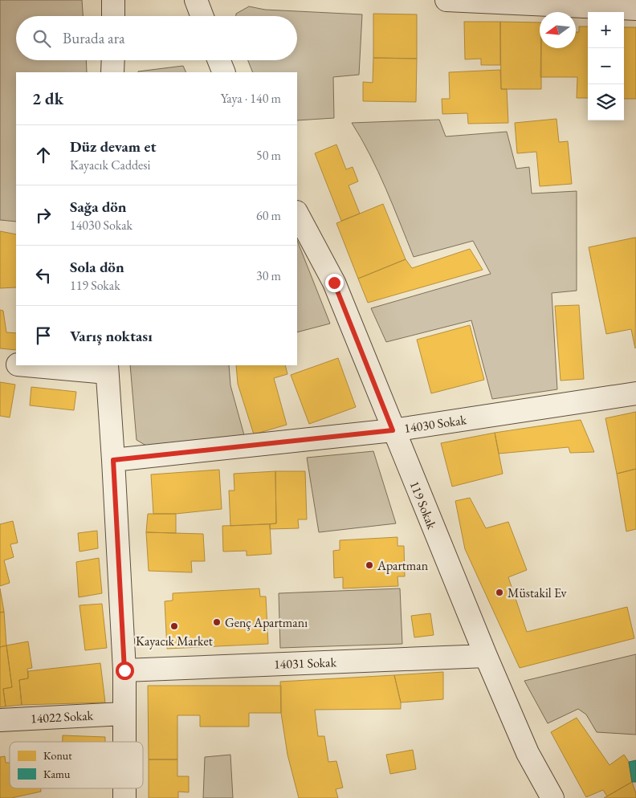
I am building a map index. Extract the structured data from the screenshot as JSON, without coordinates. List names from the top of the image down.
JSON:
{
  "streets": {
    "street": [
      "14030 Sokak",
      "119 Sokak",
      "14031 Sokak",
      "14022 Sokak"
    ]
  },
  "crossings": [
    ["14030 Sokak", "119 Sokak"],
    ["119 Sokak", "14031 Sokak"]
  ],
  "places": [
    "Apartman",
    "Müstakil Ev",
    "Genç Apartmanı",
    "Kayacık Market"
  ],
  "legend": ["Konut", "Kamu"],
  "north": "left",
  "page": {
    "map_buttons": ["+", "−"],
    "search": "Burada ara",
    "heading": ["2 dk", "Yaya · 140 m"],
    "list": [
      ["Düz devam et", "Kayacık Caddesi", "50 m"],
      ["Sağa dön", "14030 Sokak", "60 m"],
      ["Sola dön", "119 Sokak", "30 m"],
      "Varış noktası"
    ]
  }
}
